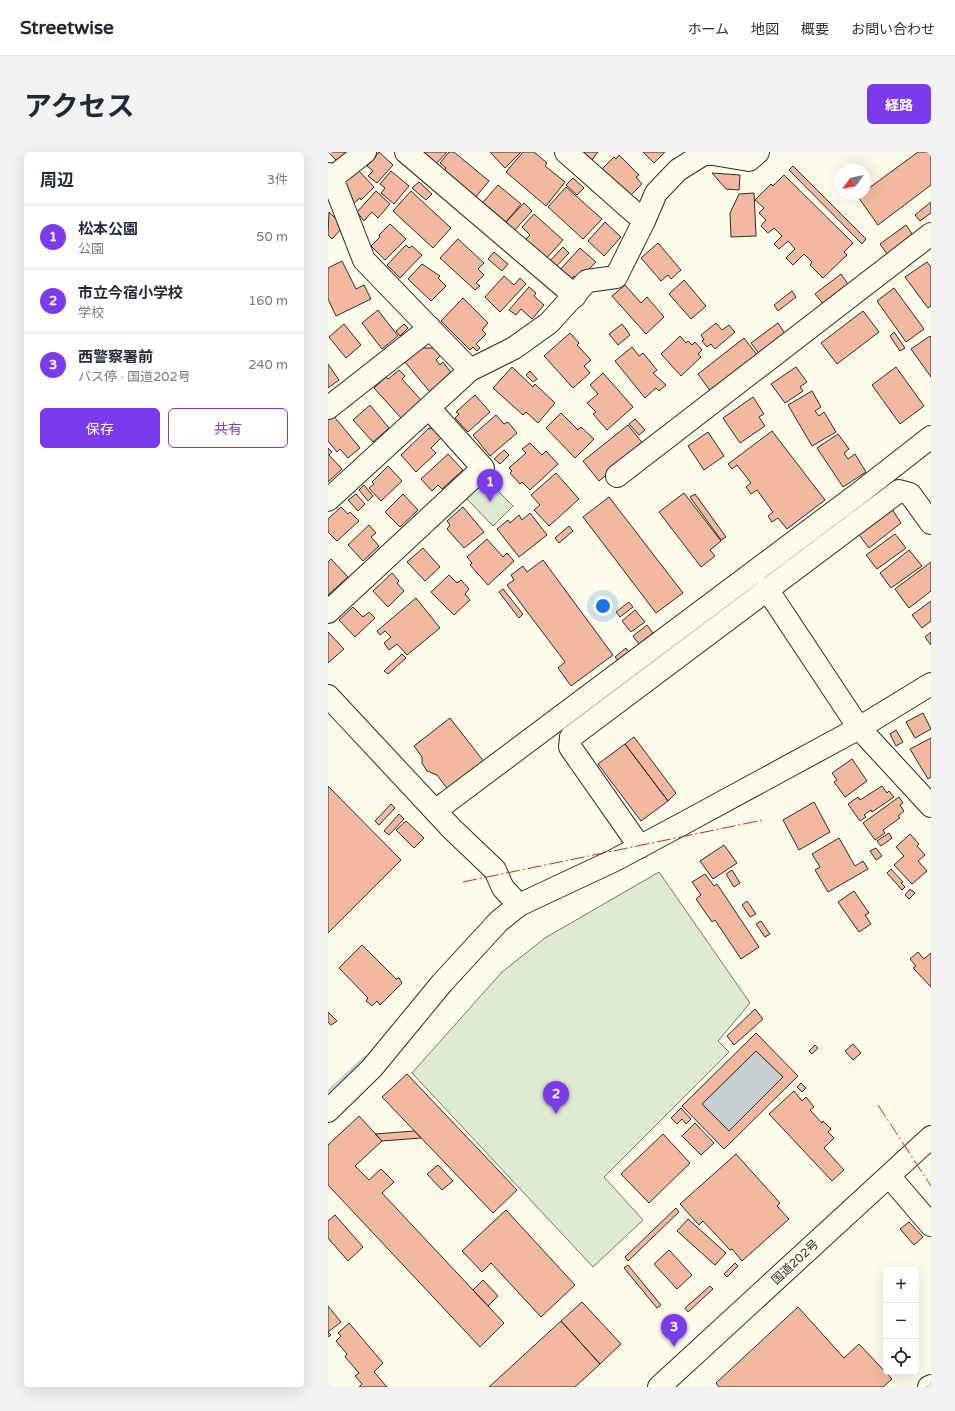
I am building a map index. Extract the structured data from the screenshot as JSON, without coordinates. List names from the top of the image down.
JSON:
{
  "streets": {
    "main road": ["国道202号"]
  },
  "north": "bottom left",
  "page": {
    "header": "Streetwise",
    "nav": [
      "ホーム",
      "地図",
      "概要",
      "お問い合わせ"
    ],
    "title": "アクセス",
    "buttons": [
      "経路",
      ["保存", "共有"]
    ],
    "heading": ["周辺", "3件"],
    "list": [
      {
        "mark": "1",
        "name": "松本公園",
        "note": "公園",
        "value": "50 m"
      },
      {
        "mark": "2",
        "name": "市立今宿小学校",
        "note": "学校",
        "value": "160 m"
      },
      {
        "mark": "3",
        "name": "西警察署前",
        "note": "バス停 · 国道202号",
        "value": "240 m"
      }
    ],
    "pins": ["1", "2", "3"],
    "map_buttons": ["+", "−"]
  }
}
